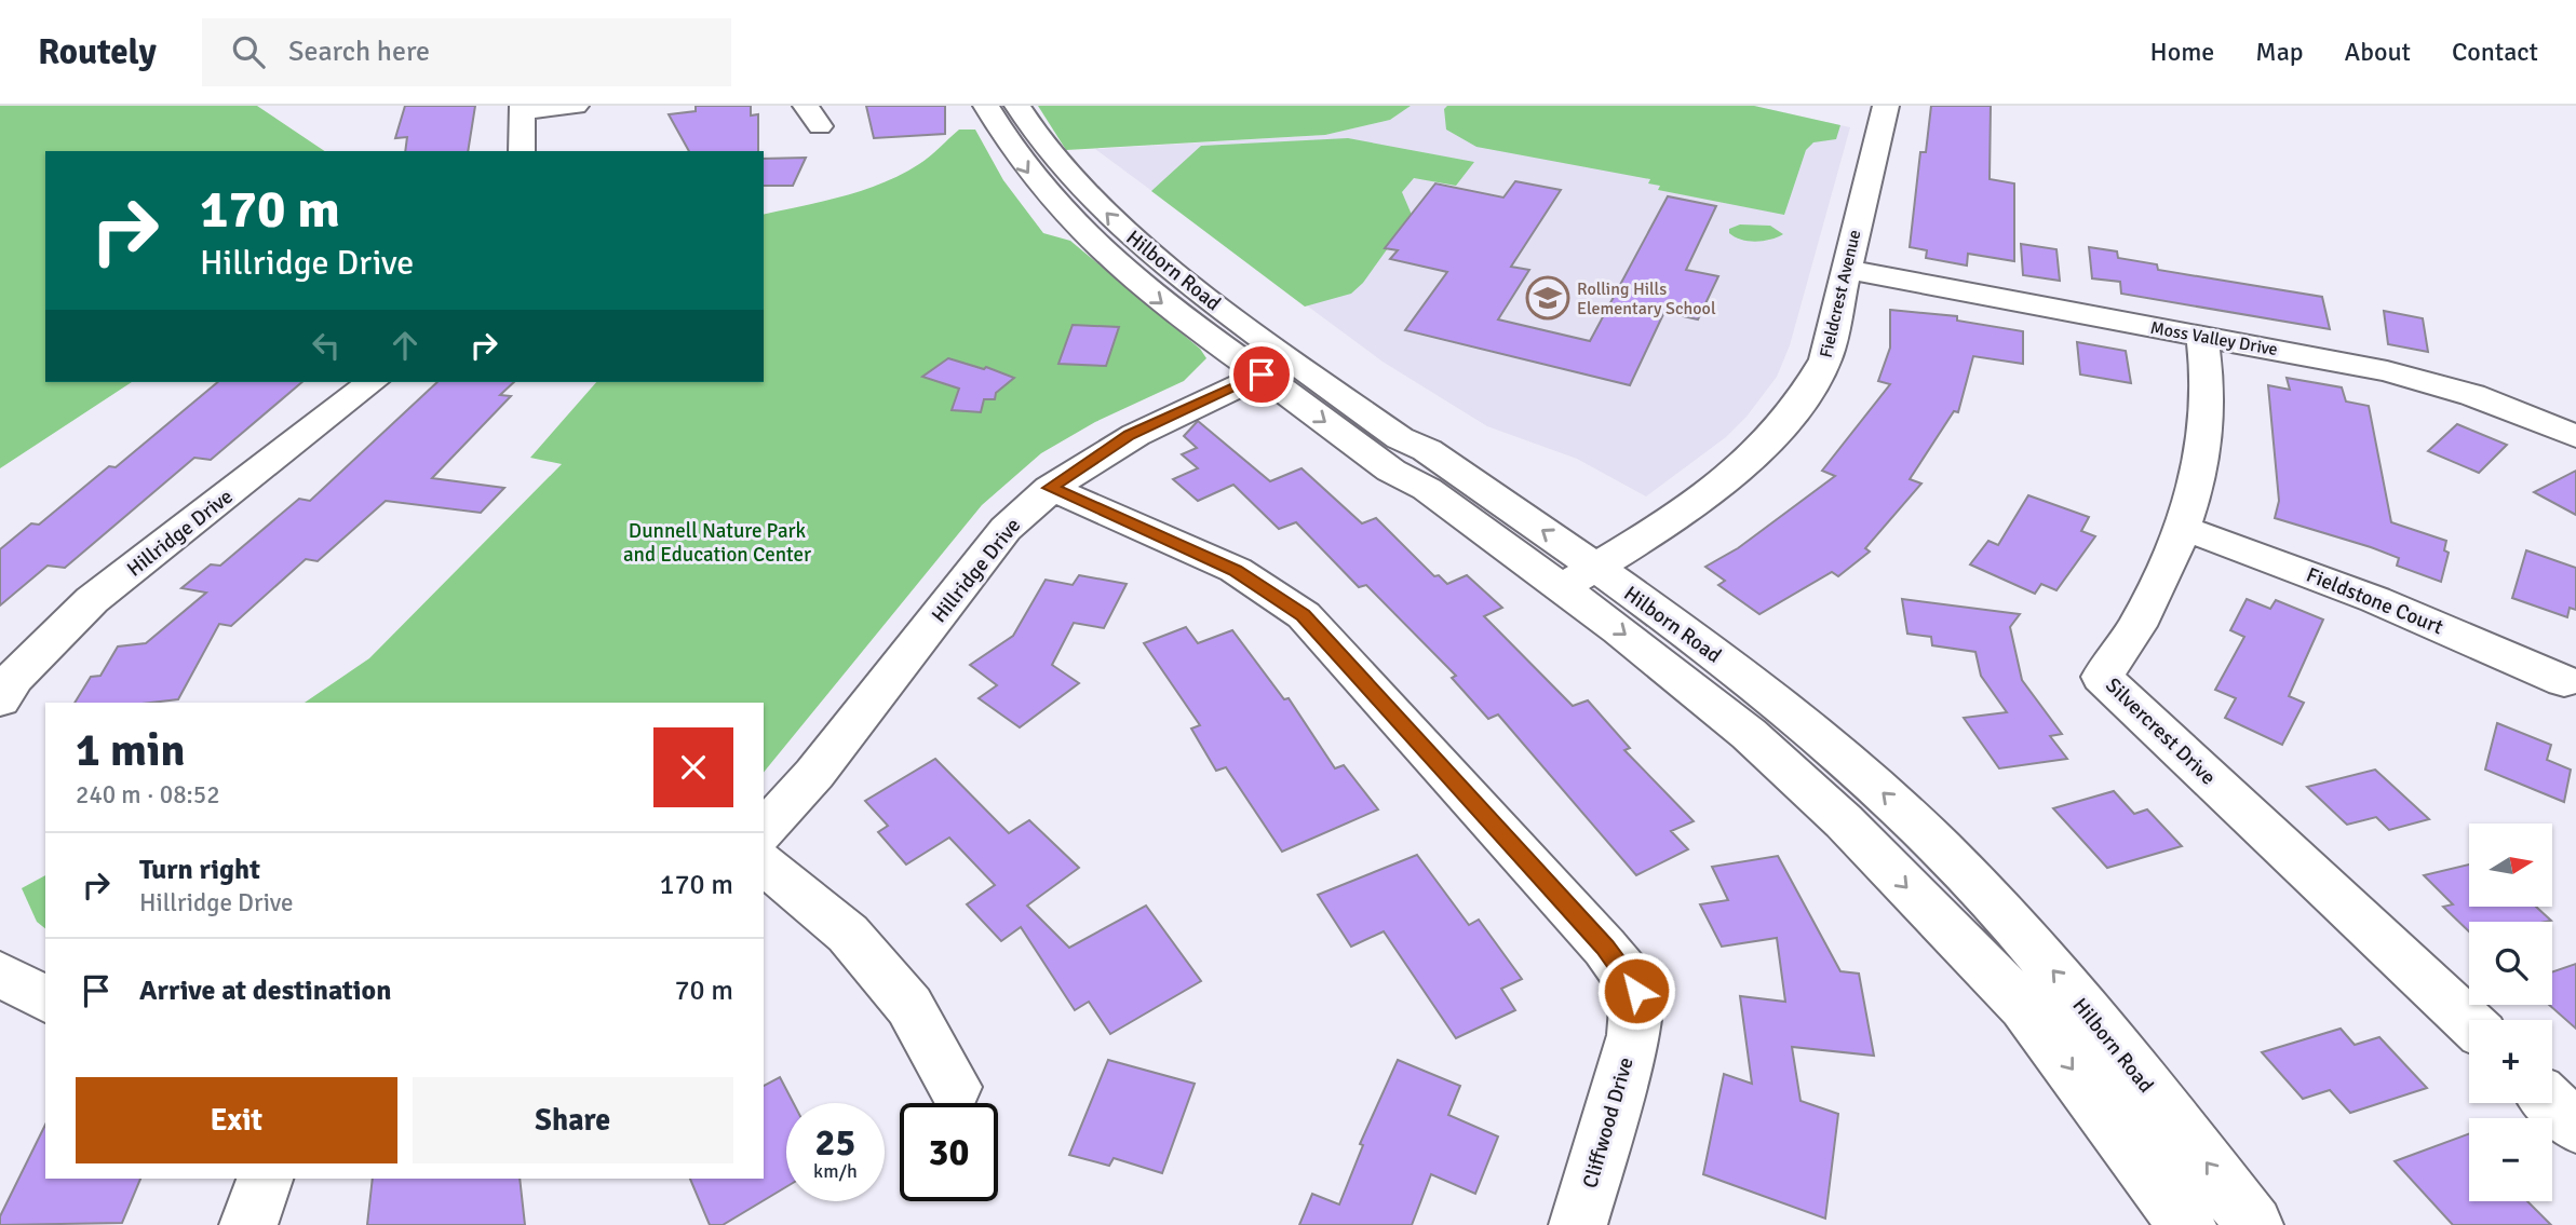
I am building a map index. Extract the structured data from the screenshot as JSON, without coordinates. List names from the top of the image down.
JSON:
{
  "streets": {
    "street": [
      "Hilborn Road",
      "Fieldcrest Avenue",
      "Moss Valley Drive",
      "Hillridge Drive",
      "Fieldstone Court",
      "Silvercrest Drive",
      "Cliffwood Drive"
    ]
  },
  "crossings": [
    ["Hilborn Road", "Fieldcrest Avenue"],
    ["Hilborn Road", "Hillridge Drive"],
    ["Fieldcrest Avenue", "Moss Valley Drive"],
    ["Moss Valley Drive", "Silvercrest Drive"],
    ["Hillridge Drive", "Cliffwood Drive"],
    ["Fieldstone Court", "Silvercrest Drive"]
  ],
  "parks": ["Dunnell Nature Park and Education Center"],
  "places": {
    "school or university": ["Rolling Hills Elementary School"]
  },
  "north": "right",
  "page": {
    "header": "Routely",
    "search": "Search here",
    "nav": [
      "Home",
      "Map",
      "About",
      "Contact"
    ],
    "turn": ["170 m", "Hillridge Drive"],
    "heading": ["1 min", "240 m · 08:52"],
    "map_buttons": ["+", "−"],
    "list": [
      {
        "name": "Turn right",
        "note": "Hillridge Drive",
        "value": "170 m"
      },
      {
        "name": "Arrive at destination",
        "value": "70 m"
      }
    ],
    "buttons": ["Exit", "Share"],
    "speed": "25 km/h",
    "limit": "30"
  }
}
